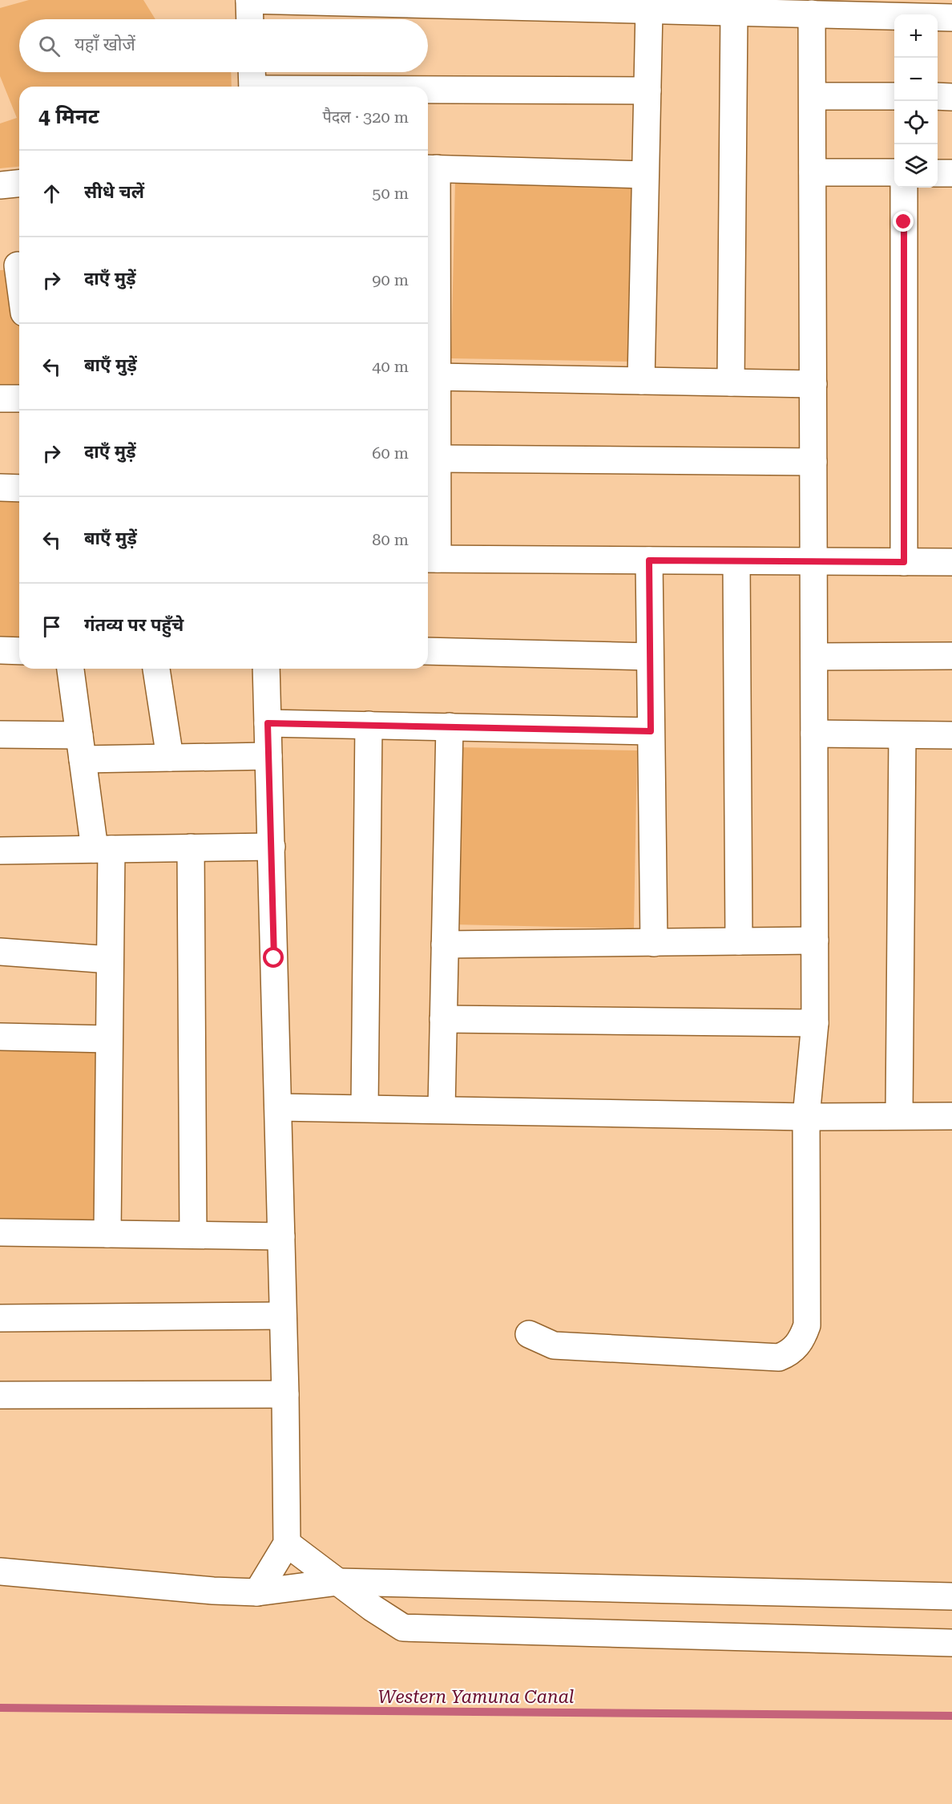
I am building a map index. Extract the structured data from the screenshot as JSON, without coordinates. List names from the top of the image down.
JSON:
{
  "water": ["Western Yamuna Canal"],
  "page": {
    "map_buttons": ["+", "−"],
    "search": "यहाँ खोजें",
    "heading": ["4 मिनट", "पैदल · 320 m"],
    "list": [
      ["सीधे चलें", "50 m"],
      ["दाएँ मुड़ें", "90 m"],
      ["बाएँ मुड़ें", "40 m"],
      ["दाएँ मुड़ें", "60 m"],
      ["बाएँ मुड़ें", "80 m"],
      "गंतव्य पर पहुँचे"
    ]
  }
}
